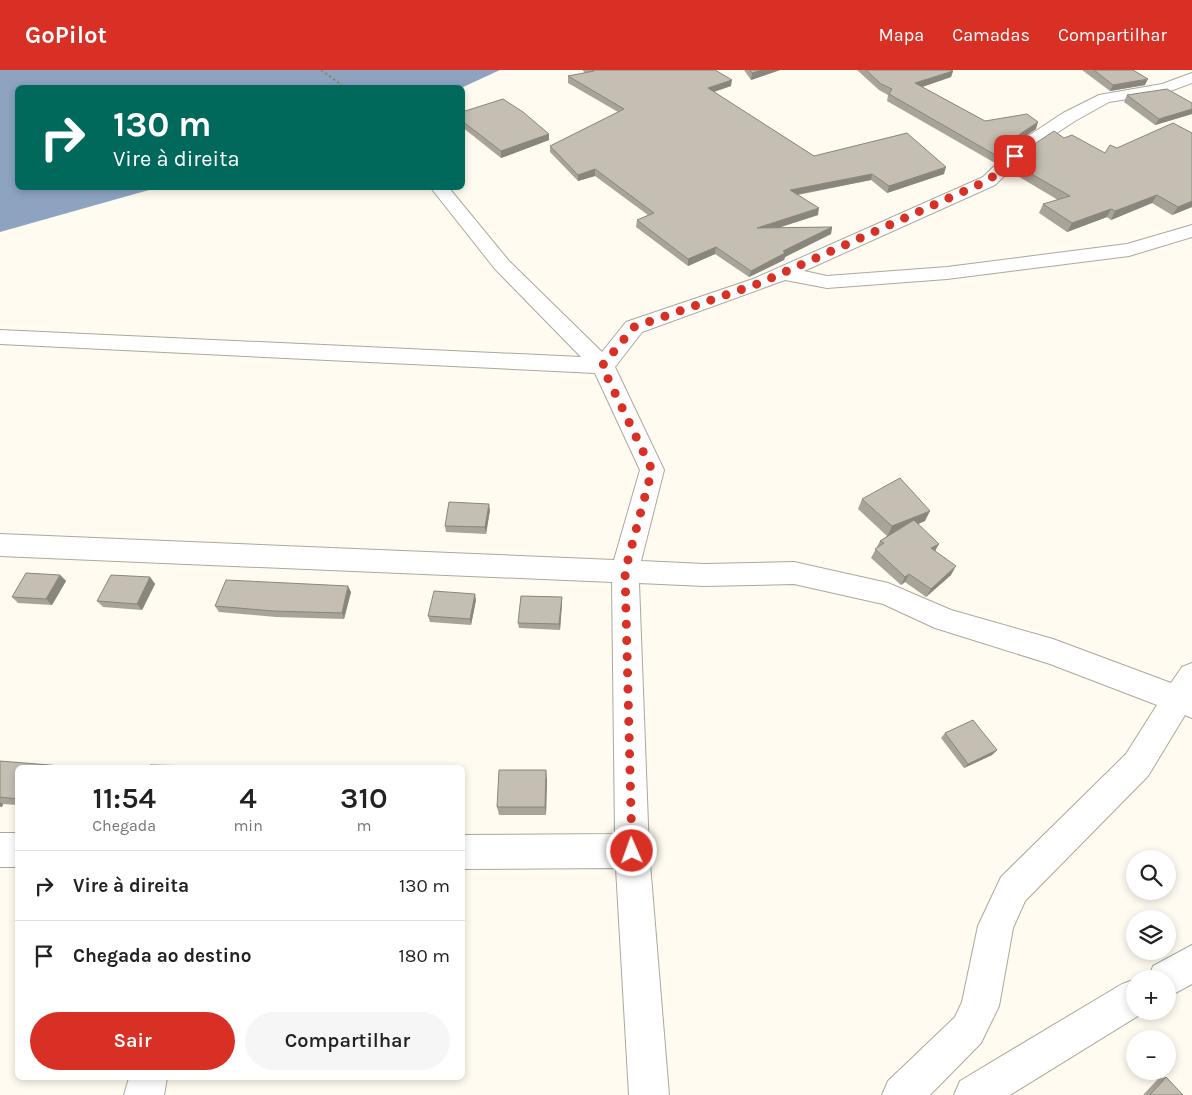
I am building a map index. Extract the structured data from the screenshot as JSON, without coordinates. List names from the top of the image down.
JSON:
{
  "page": {
    "header": "GoPilot",
    "nav": ["Mapa", "Camadas", "Compartilhar"],
    "turn": ["130 m", "Vire à direita"],
    "eta": [
      "11:54",
      "Chegada",
      "4",
      "min",
      "310",
      "m"
    ],
    "map_buttons": ["+", "−"],
    "list": [
      {
        "name": "Vire à direita",
        "value": "130 m"
      },
      {
        "name": "Chegada ao destino",
        "value": "180 m"
      }
    ],
    "buttons": ["Sair", "Compartilhar"]
  }
}
